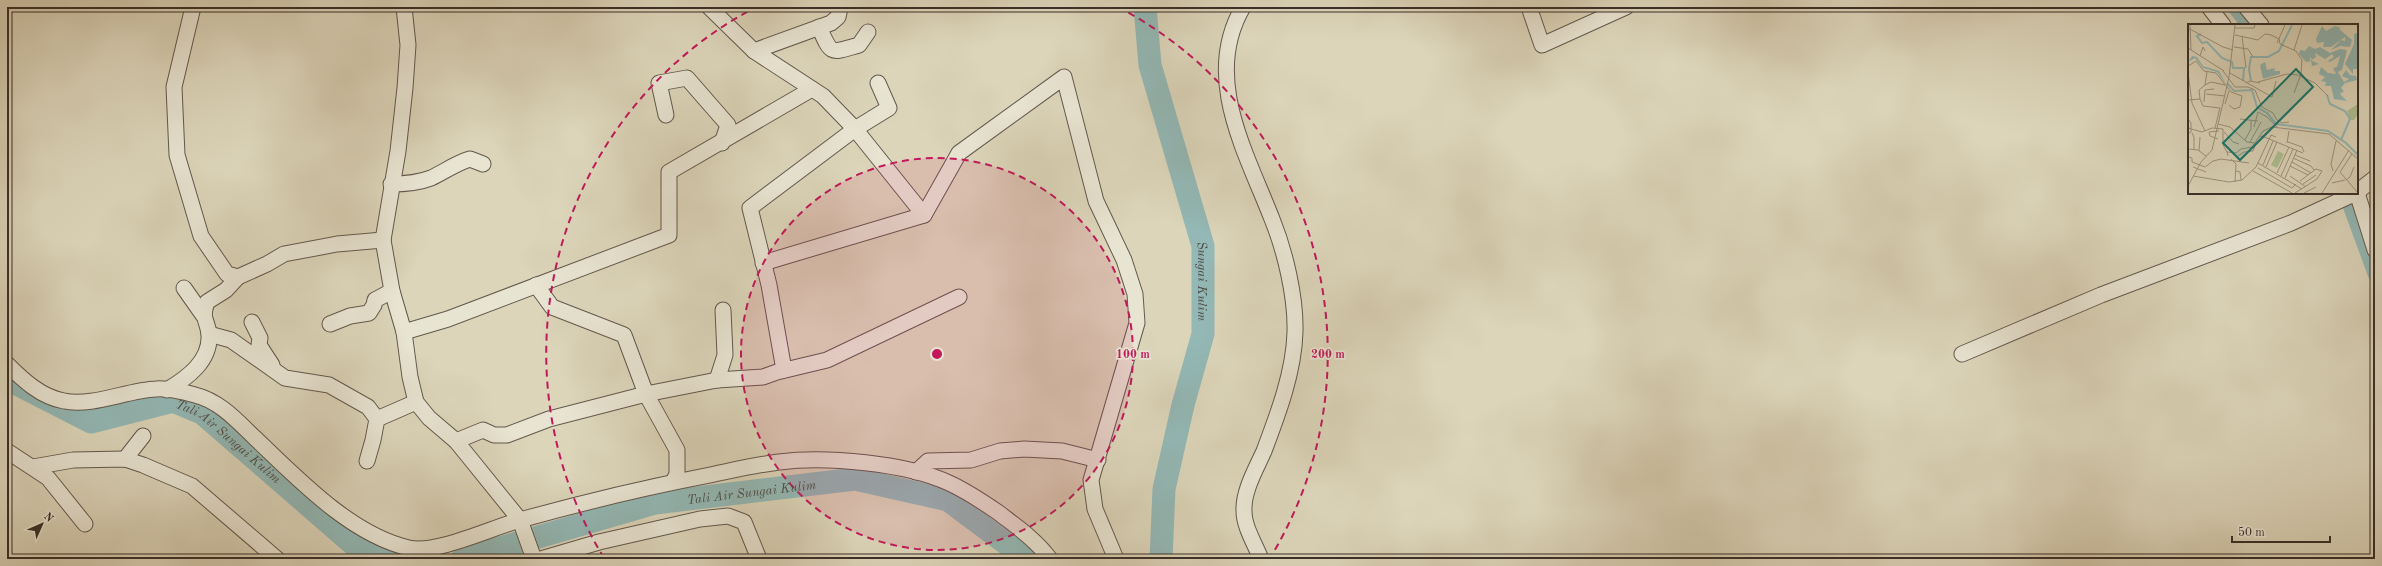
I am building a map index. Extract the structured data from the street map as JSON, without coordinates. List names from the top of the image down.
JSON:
{
  "water": ["Sungai Kulim", "Tali Air Sungai Kulim"],
  "scale_bar": "50 m",
  "north": "top right",
  "rings": ["100 m", "200 m"]
}
